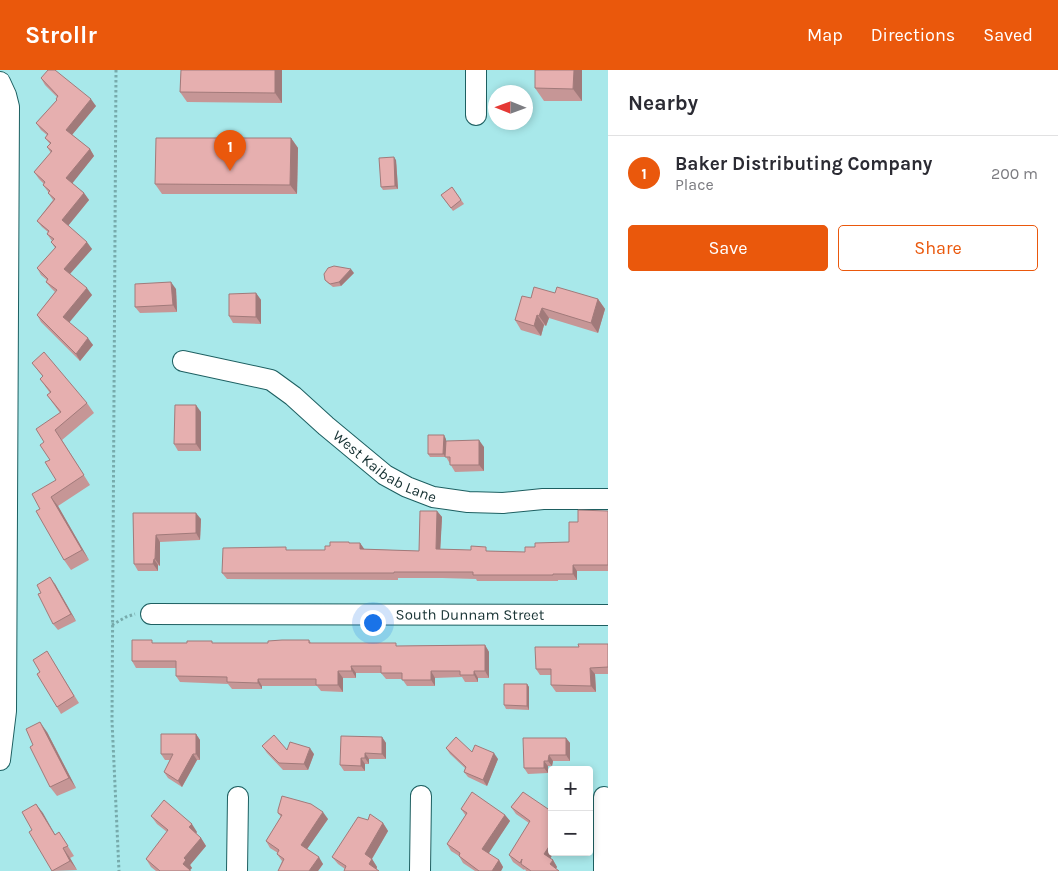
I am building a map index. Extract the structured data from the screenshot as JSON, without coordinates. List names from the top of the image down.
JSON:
{
  "streets": {
    "street": ["West Kaibab Lane", "South Dunnam Street"]
  },
  "north": "left",
  "page": {
    "header": "Strollr",
    "nav": ["Map", "Directions", "Saved"],
    "heading": "Nearby",
    "pins": "1",
    "list": [
      {
        "mark": "1",
        "name": "Baker Distributing Company",
        "note": "Place",
        "value": "200 m"
      }
    ],
    "buttons": ["Save", "Share"],
    "map_buttons": ["+", "−"]
  }
}
